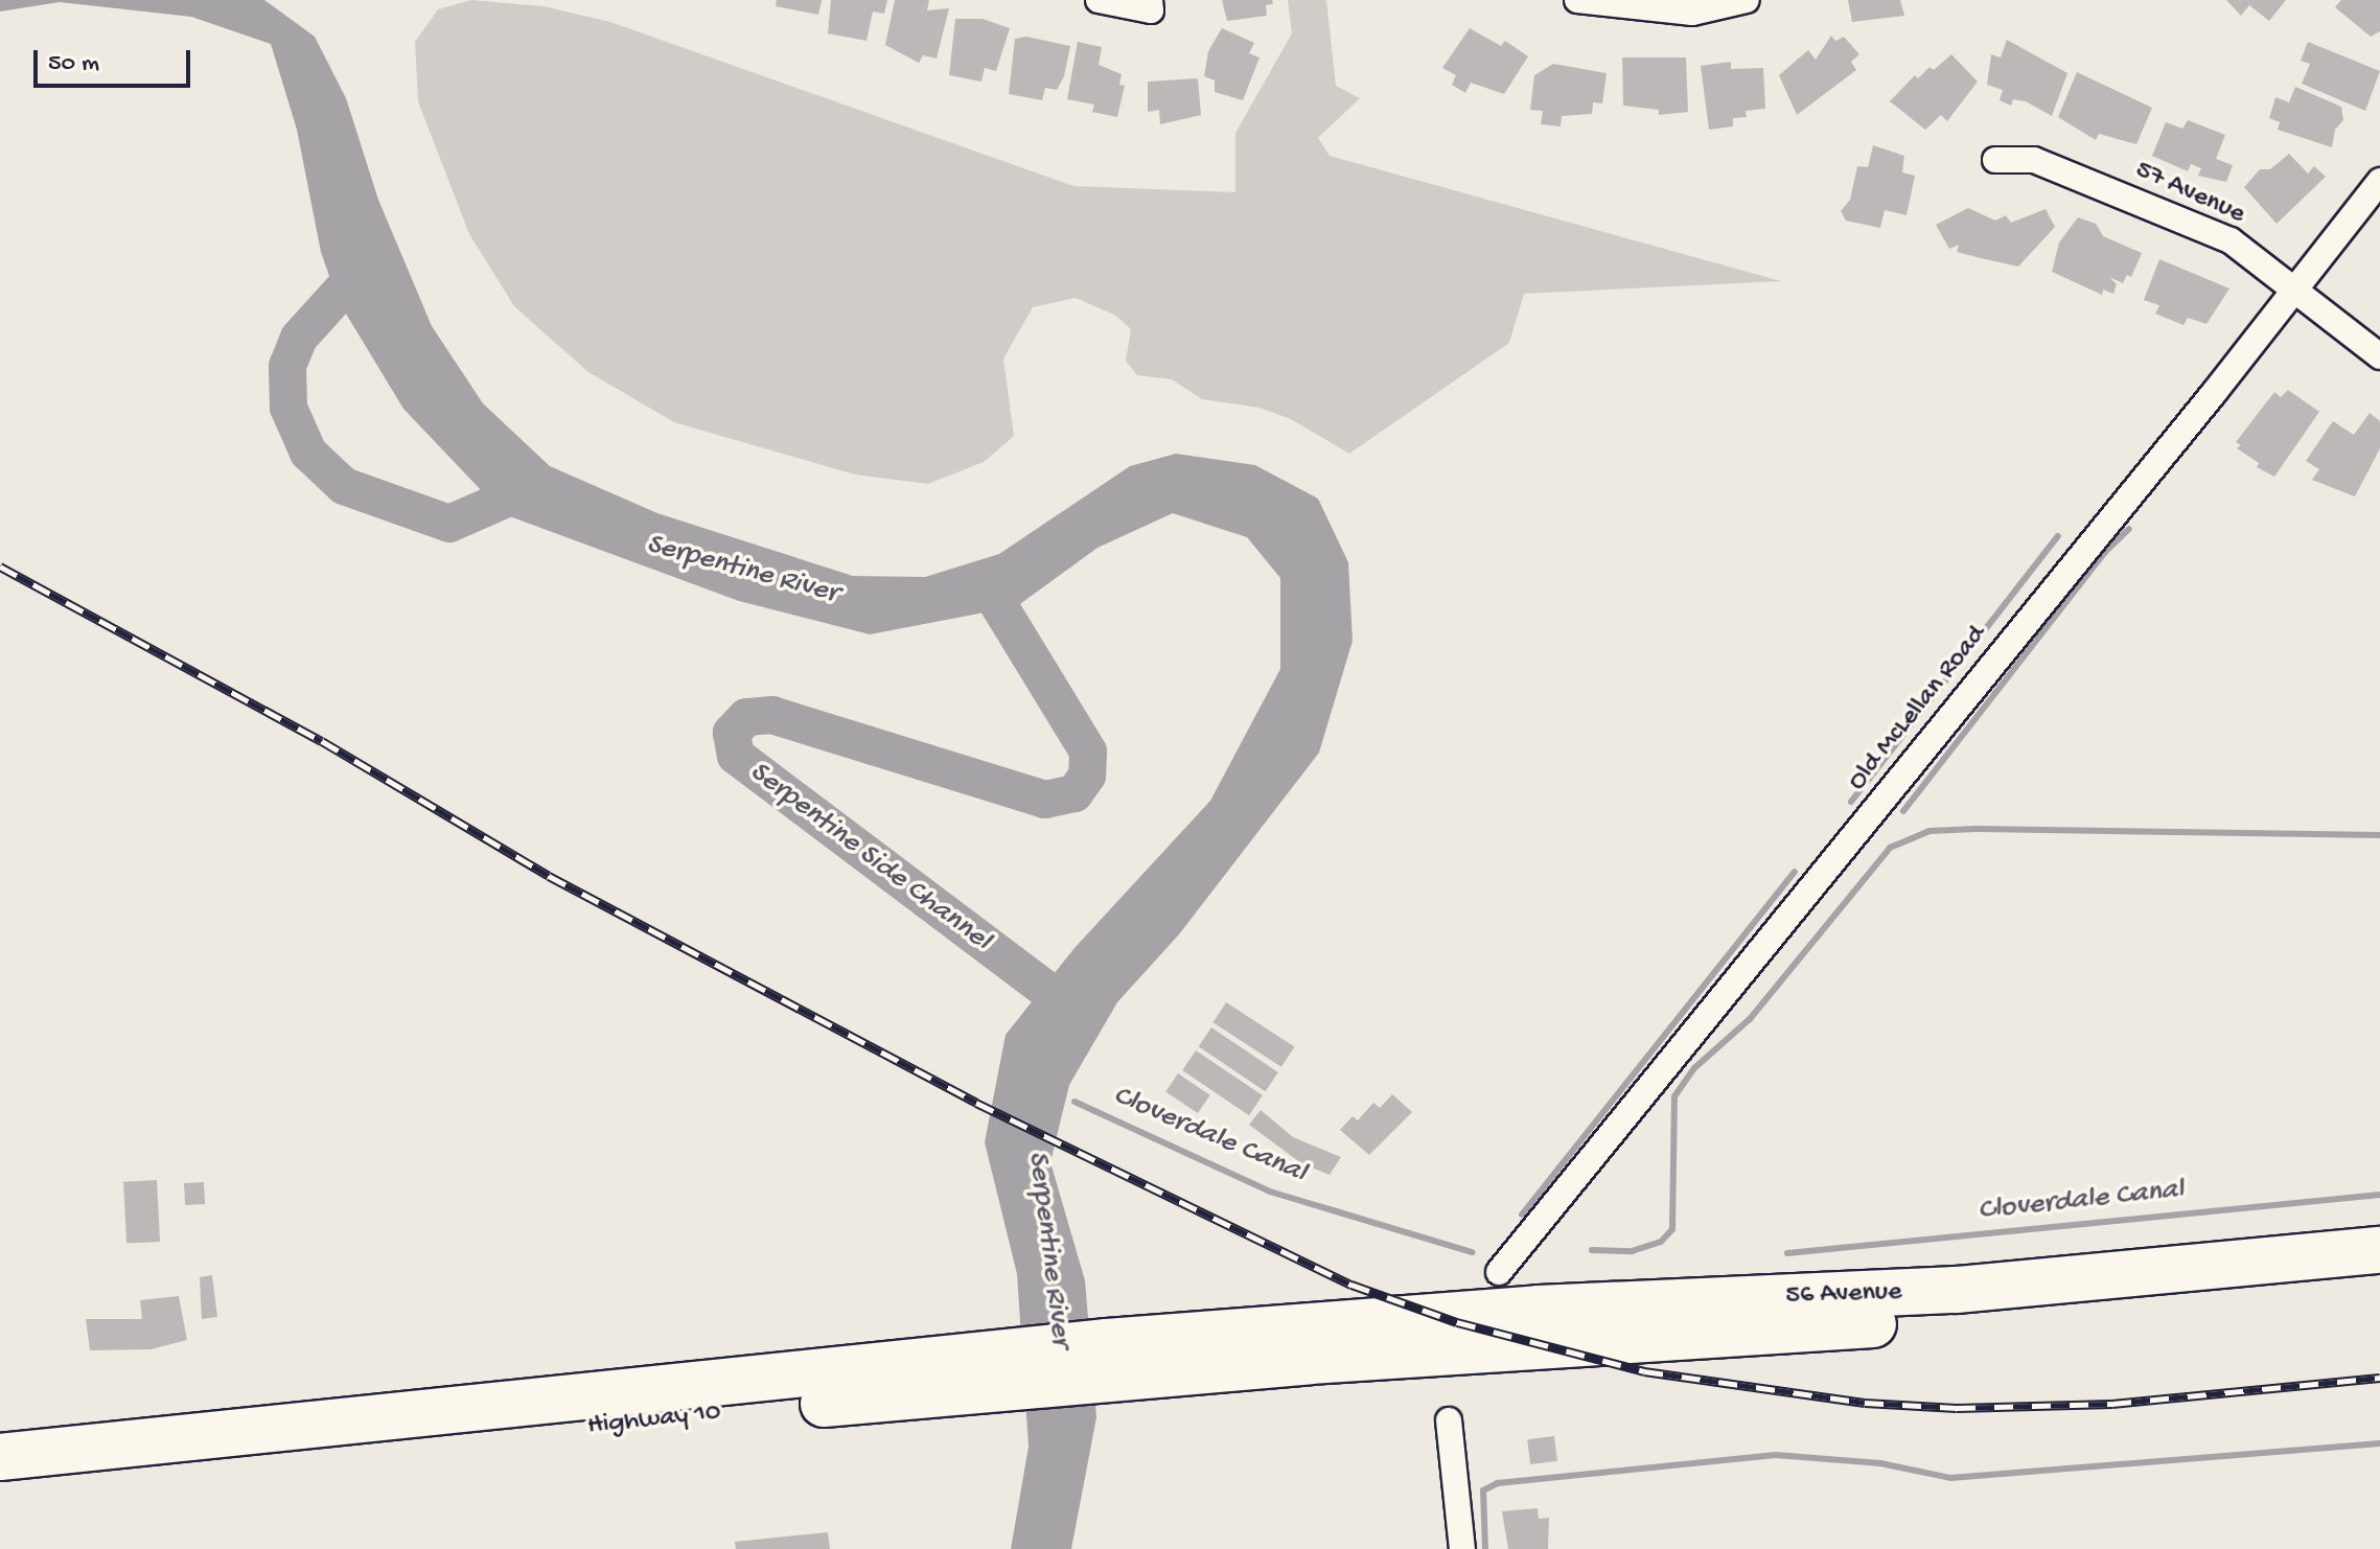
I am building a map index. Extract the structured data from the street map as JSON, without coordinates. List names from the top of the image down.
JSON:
{
  "streets": {
    "highway": ["56 Avenue", "Highway 10"],
    "street": ["57 Avenue", "Old McLellan Road"]
  },
  "crossings": [
    ["57 Avenue", "Old McLellan Road"],
    ["56 Avenue", "Highway 10"]
  ],
  "water": ["Serpentine River", "Serpentine Side Channel", "Cloverdale Canal"],
  "scale_bar": "50 m"
}
